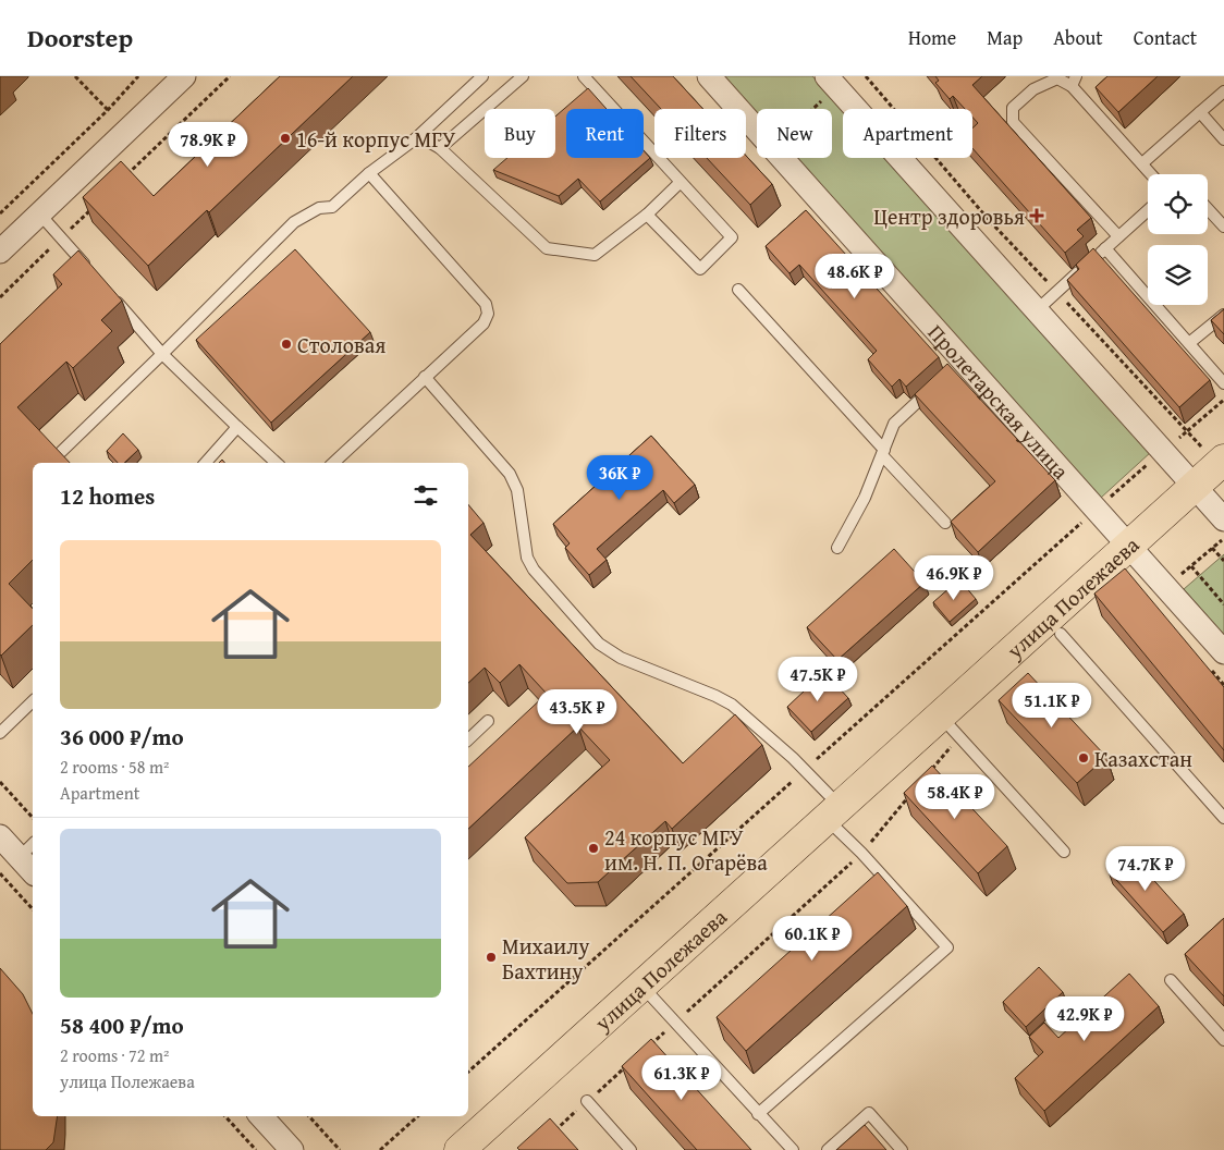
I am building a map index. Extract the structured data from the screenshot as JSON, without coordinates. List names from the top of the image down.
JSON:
{
  "streets": {
    "main road": ["улица Полежаева"],
    "street": ["Пролетарская улица"]
  },
  "crossings": [
    ["Пролетарская улица", "улица Полежаева"]
  ],
  "places": {
    "other": [
      "16-й корпус МГУ",
      "Столовая",
      "Казахстан",
      "24 корпус МГУ им. Н. П. Огарёва",
      "Михаилу Бахтину"
    ],
    "health": ["Центр здоровья"]
  },
  "page": {
    "header": "Doorstep",
    "nav": [
      "Home",
      "Map",
      "About",
      "Contact"
    ],
    "chip": [
      "Buy",
      "Rent",
      "Filters",
      "New",
      "Apartment"
    ],
    "price": [
      "78.9K ₽",
      "48.6K ₽",
      "36K ₽",
      "46.9K ₽",
      "47.5K ₽",
      "51.1K ₽",
      "43.5K ₽",
      "58.4K ₽",
      "74.7K ₽",
      "60.1K ₽",
      "42.9K ₽",
      "61.3K ₽"
    ],
    "heading": "12 homes",
    "list": [
      {
        "name": "36 000 ₽/mo",
        "note": "2 rooms · 58 m² · Apartment"
      },
      {
        "name": "58 400 ₽/mo",
        "note": "2 rooms · 72 m² · улица Полежаева"
      }
    ]
  }
}
